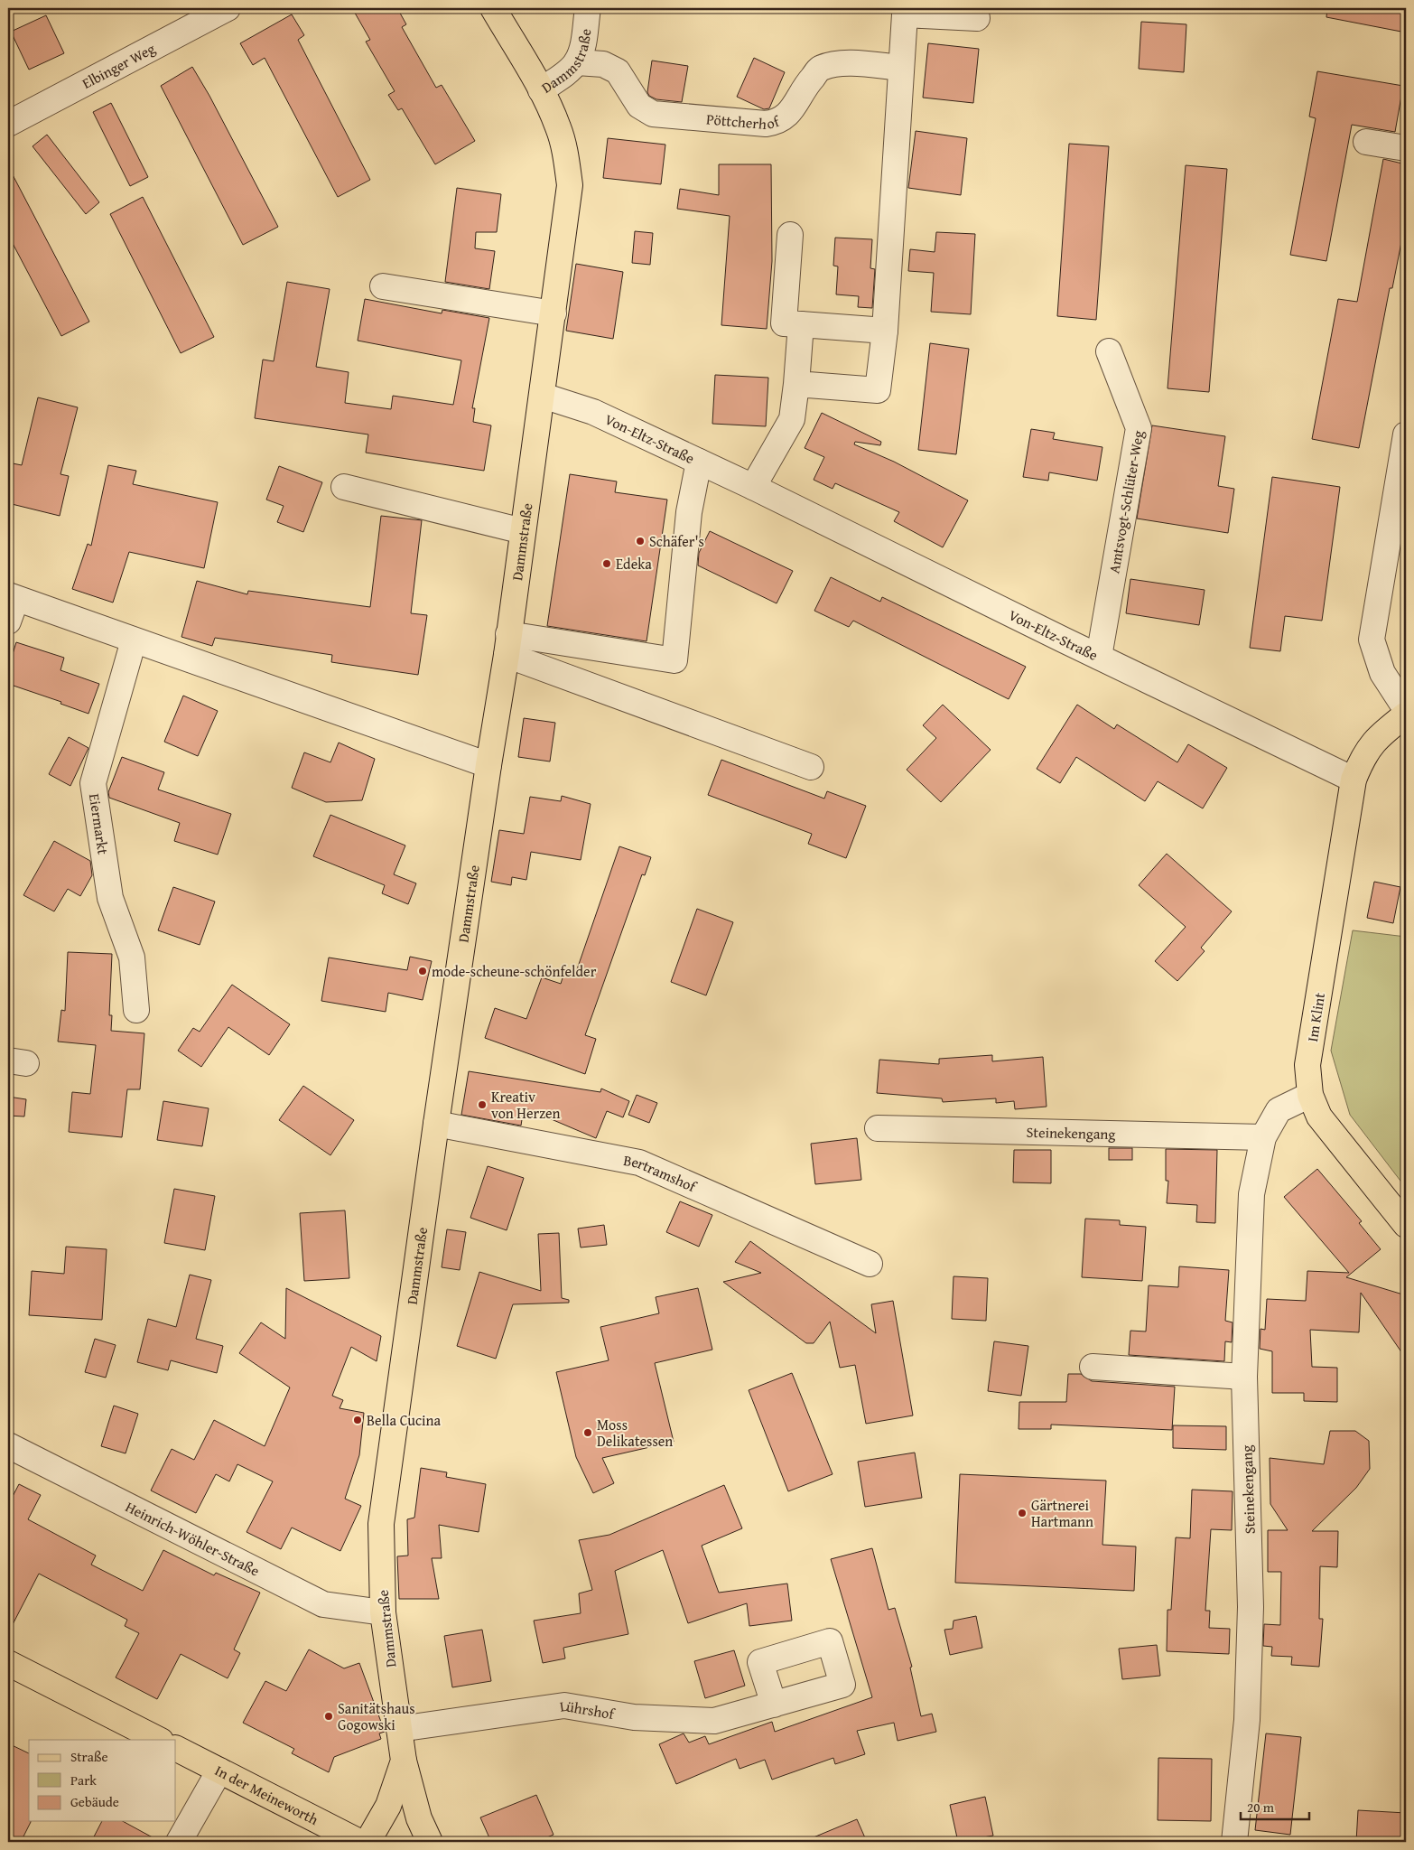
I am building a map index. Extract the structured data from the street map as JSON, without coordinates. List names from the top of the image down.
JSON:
{
  "streets": {
    "main road": ["Dammstraße", "Im Klint", "In der Meineworth"],
    "street": [
      "Elbinger Weg",
      "Pöttcherhof",
      "Von-Eltz-Straße",
      "Amtsvogt-Schlüter-Weg",
      "Eiermarkt",
      "Steinekengang",
      "Bertramshof",
      "Heinrich-Wöhler-Straße",
      "Lührshof"
    ]
  },
  "crossings": [
    ["Dammstraße", "Pöttcherhof"],
    ["Dammstraße", "Von-Eltz-Straße"],
    ["Dammstraße", "Bertramshof"],
    ["Dammstraße", "Heinrich-Wöhler-Straße"],
    ["Dammstraße", "Lührshof"],
    ["Von-Eltz-Straße", "Amtsvogt-Schlüter-Weg"],
    ["Von-Eltz-Straße", "Im Klint"],
    ["Im Klint", "Steinekengang"]
  ],
  "places": [
    "Schäfer's",
    "Edeka",
    "mode-scheune-schönfelder",
    "Kreativ von Herzen",
    "Bella Cucina",
    "Moss Delikatessen",
    "Gärtnerei Hartmann",
    "Sanitätshaus Gogowski"
  ],
  "legend": ["Straße", "Park", "Gebäude"],
  "scale_bar": "20 m"
}
